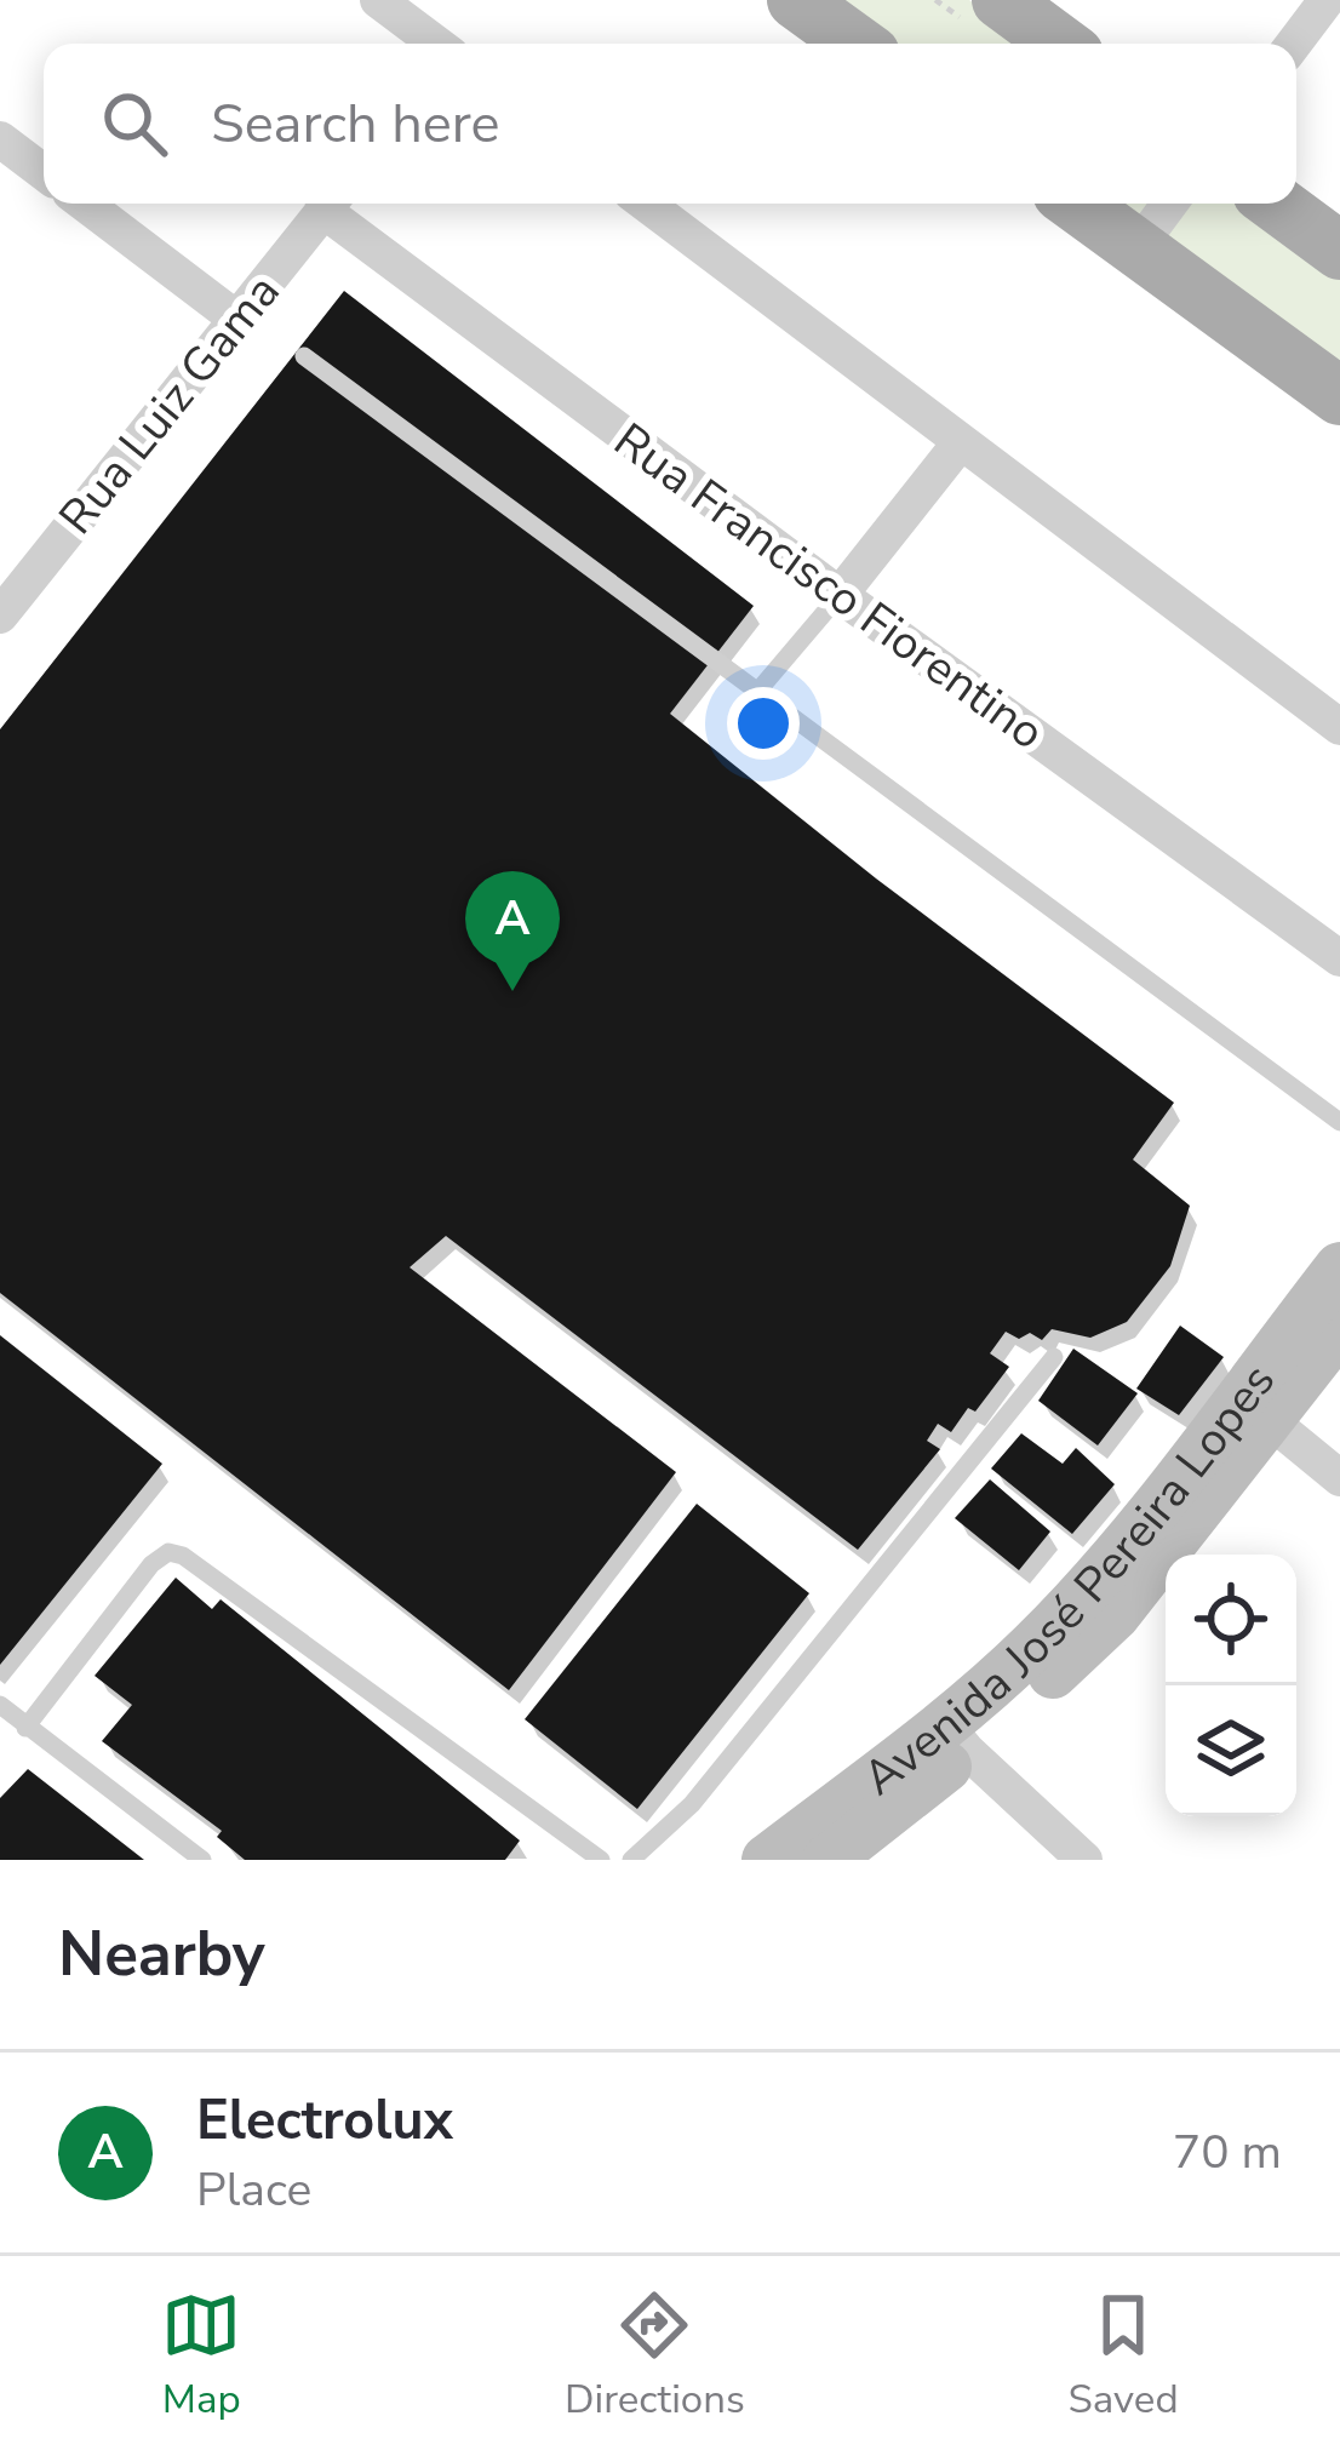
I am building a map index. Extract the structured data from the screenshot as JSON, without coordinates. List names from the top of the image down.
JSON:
{
  "streets": {
    "main road": ["Avenida José Pereira Lopes"],
    "street": ["Rua Luiz Gama", "Rua Francisco Fiorentino"]
  },
  "page": {
    "search": "Search here",
    "pins": "A",
    "heading": "Nearby",
    "list": [
      {
        "mark": "A",
        "name": "Electrolux",
        "note": "Place",
        "value": "70 m"
      }
    ],
    "nav": ["Map", "Directions", "Saved"]
  }
}
